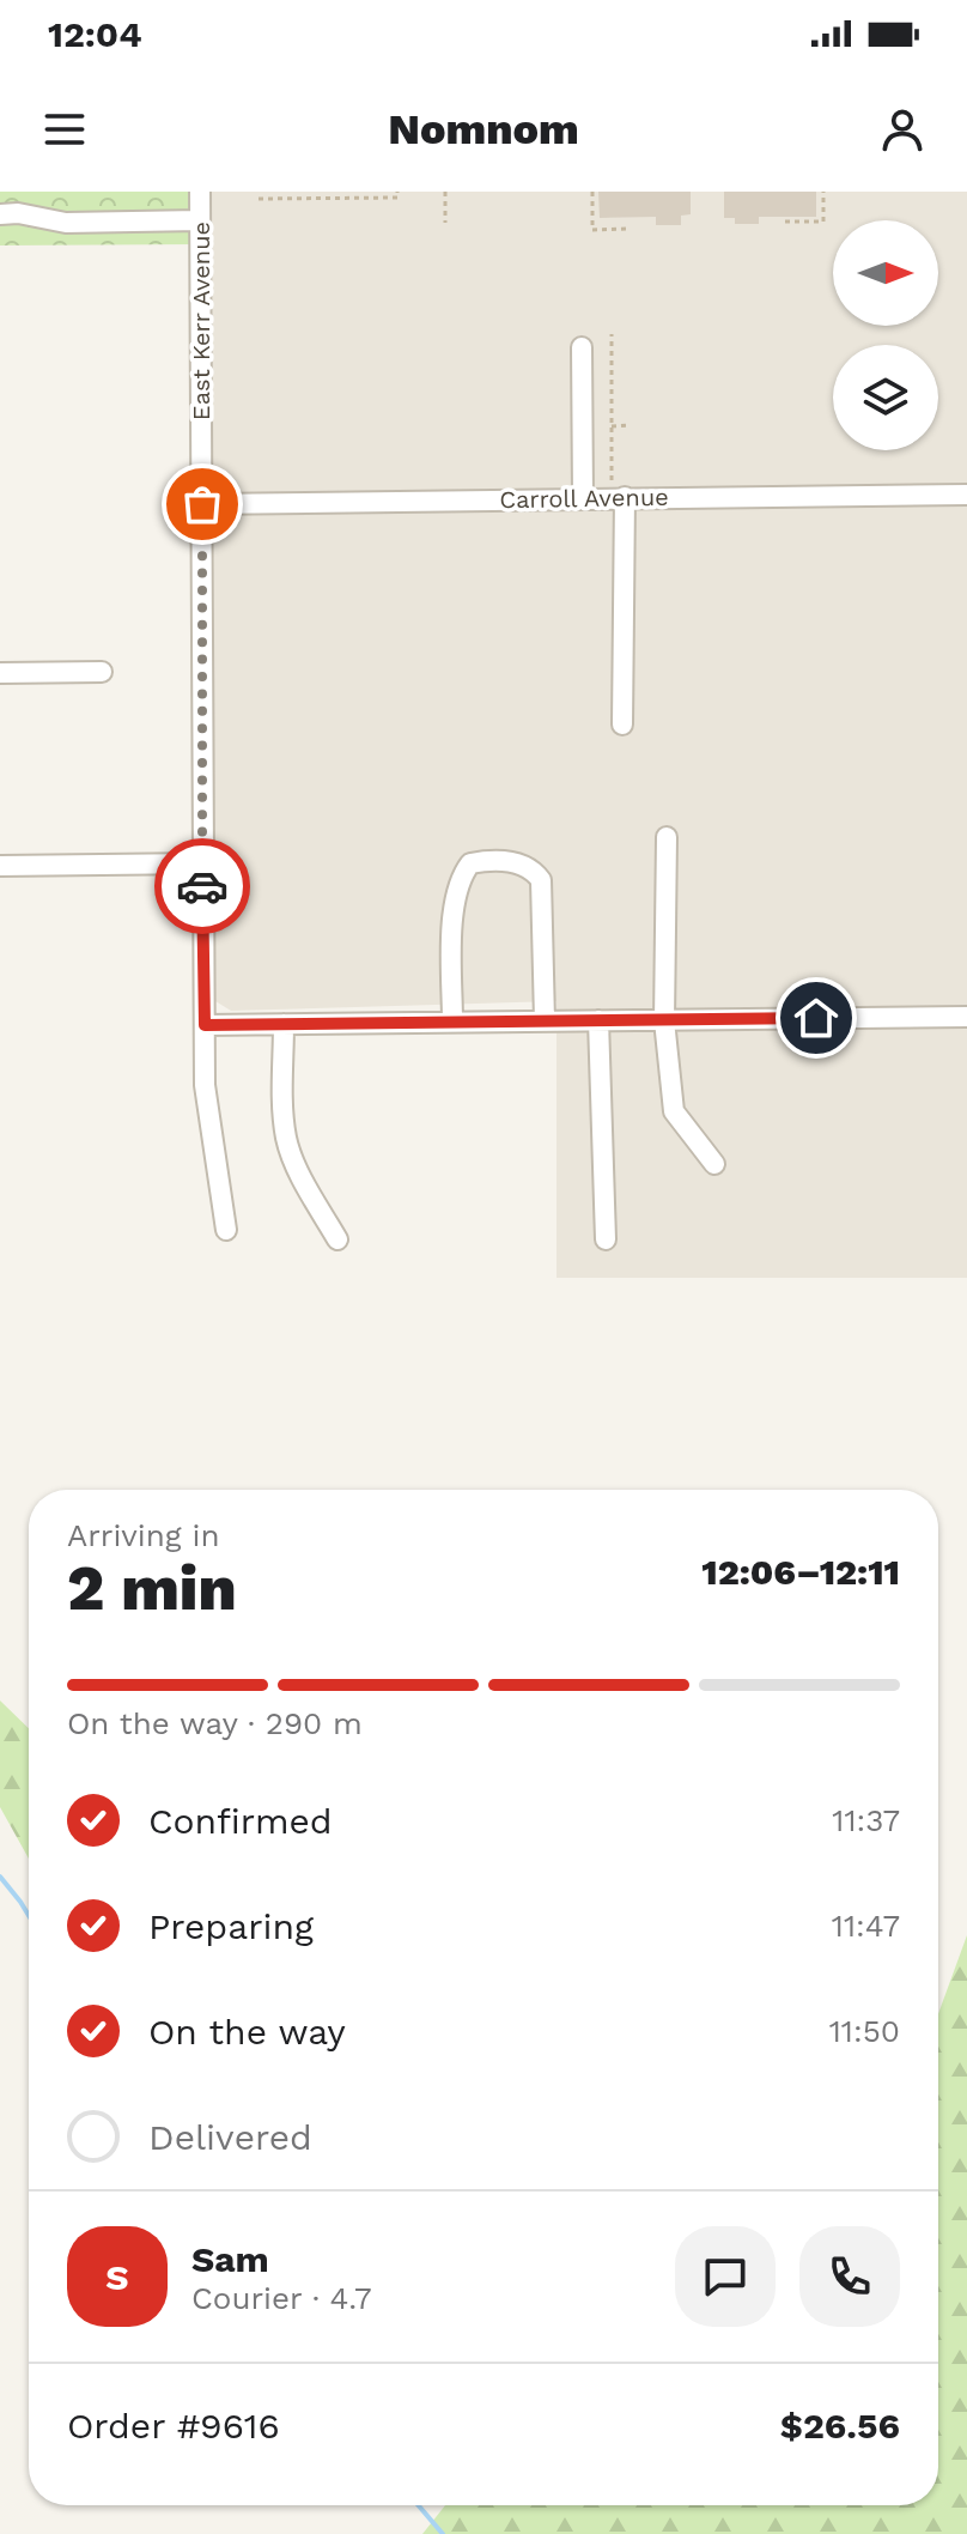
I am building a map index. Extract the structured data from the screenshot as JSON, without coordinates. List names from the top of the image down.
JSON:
{
  "streets": {
    "street": ["East Kerr Avenue", "Carroll Avenue"]
  },
  "crossings": [
    ["East Kerr Avenue", "Carroll Avenue"]
  ],
  "north": "right",
  "page": {
    "status": "12:04",
    "header": "Nomnom",
    "heading": ["2 min", "Arriving in", "12:06–12:11"],
    "panel": [
      "Sam",
      "Courier · 4.7",
      "Order #9616",
      "$26.56"
    ],
    "bar": "On the way · 290 m",
    "list": [
      ["Confirmed", "11:37"],
      ["Preparing", "11:47"],
      ["On the way", "11:50"],
      "Delivered"
    ],
    "round": "S"
  }
}
